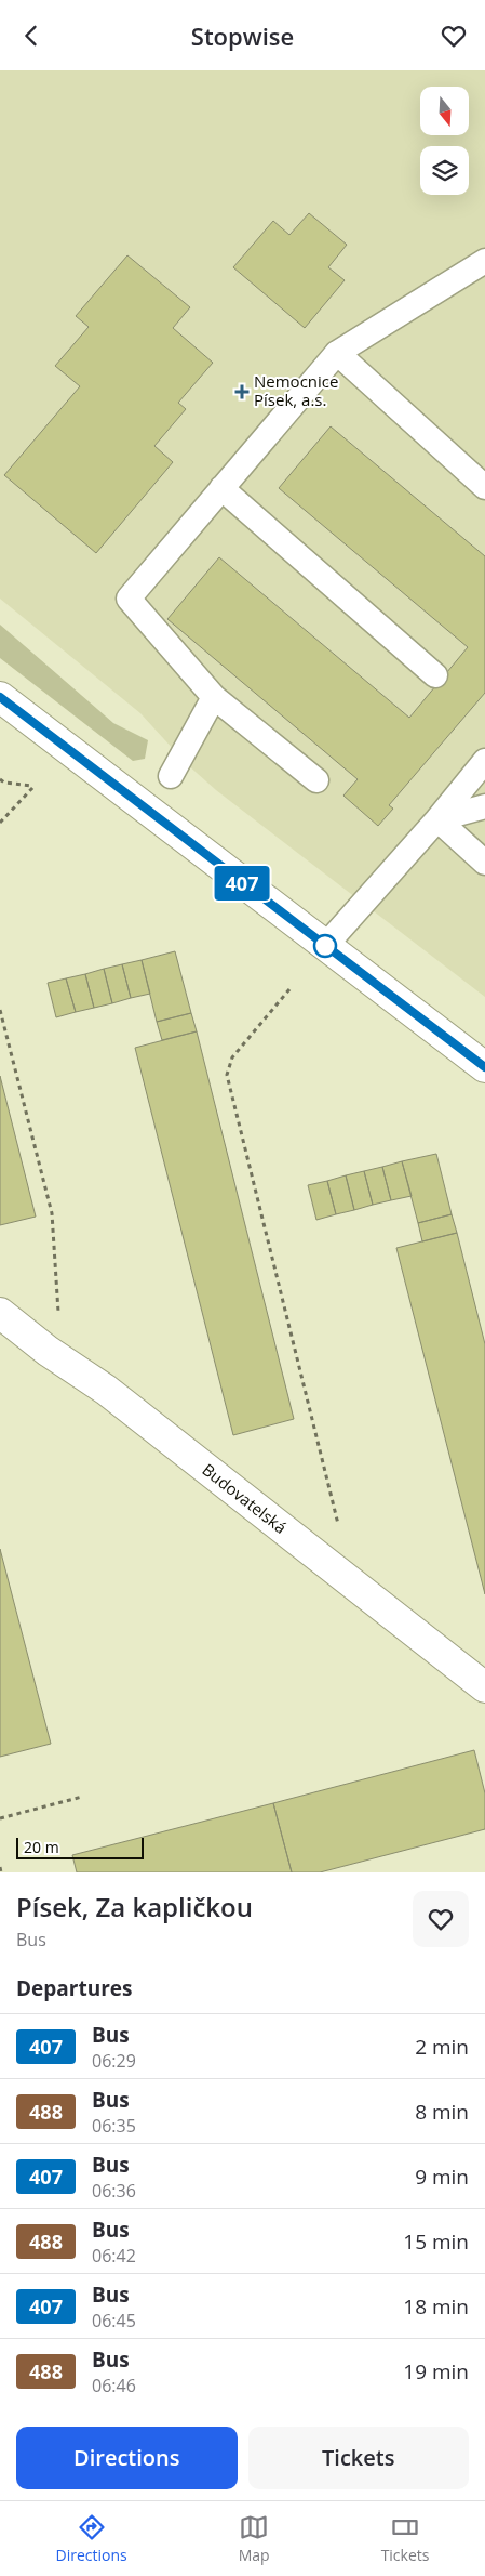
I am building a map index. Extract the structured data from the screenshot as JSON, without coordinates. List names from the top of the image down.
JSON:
{
  "streets": {
    "street": ["Budovatelská"]
  },
  "places": {
    "health": ["Nemocnice Písek, a.s."]
  },
  "lines": ["bus line 407"],
  "scale_bar": "20 m",
  "north": "bottom",
  "page": {
    "header": "Stopwise",
    "on_map": "407",
    "scale": "20 m",
    "heading": [
      ["Písek, Za kapličkou", "Bus"],
      "Departures"
    ],
    "list": [
      {
        "mark": "407",
        "name": "Bus",
        "note": "06:29",
        "value": "2 min"
      },
      {
        "mark": "488",
        "name": "Bus",
        "note": "06:35",
        "value": "8 min"
      },
      {
        "mark": "407",
        "name": "Bus",
        "note": "06:36",
        "value": "9 min"
      },
      {
        "mark": "488",
        "name": "Bus",
        "note": "06:42",
        "value": "15 min"
      },
      {
        "mark": "407",
        "name": "Bus",
        "note": "06:45",
        "value": "18 min"
      },
      {
        "mark": "488",
        "name": "Bus",
        "note": "06:46",
        "value": "19 min"
      }
    ],
    "buttons": ["Directions", "Tickets"],
    "tabs": ["Directions", "Map", "Tickets"]
  }
}
